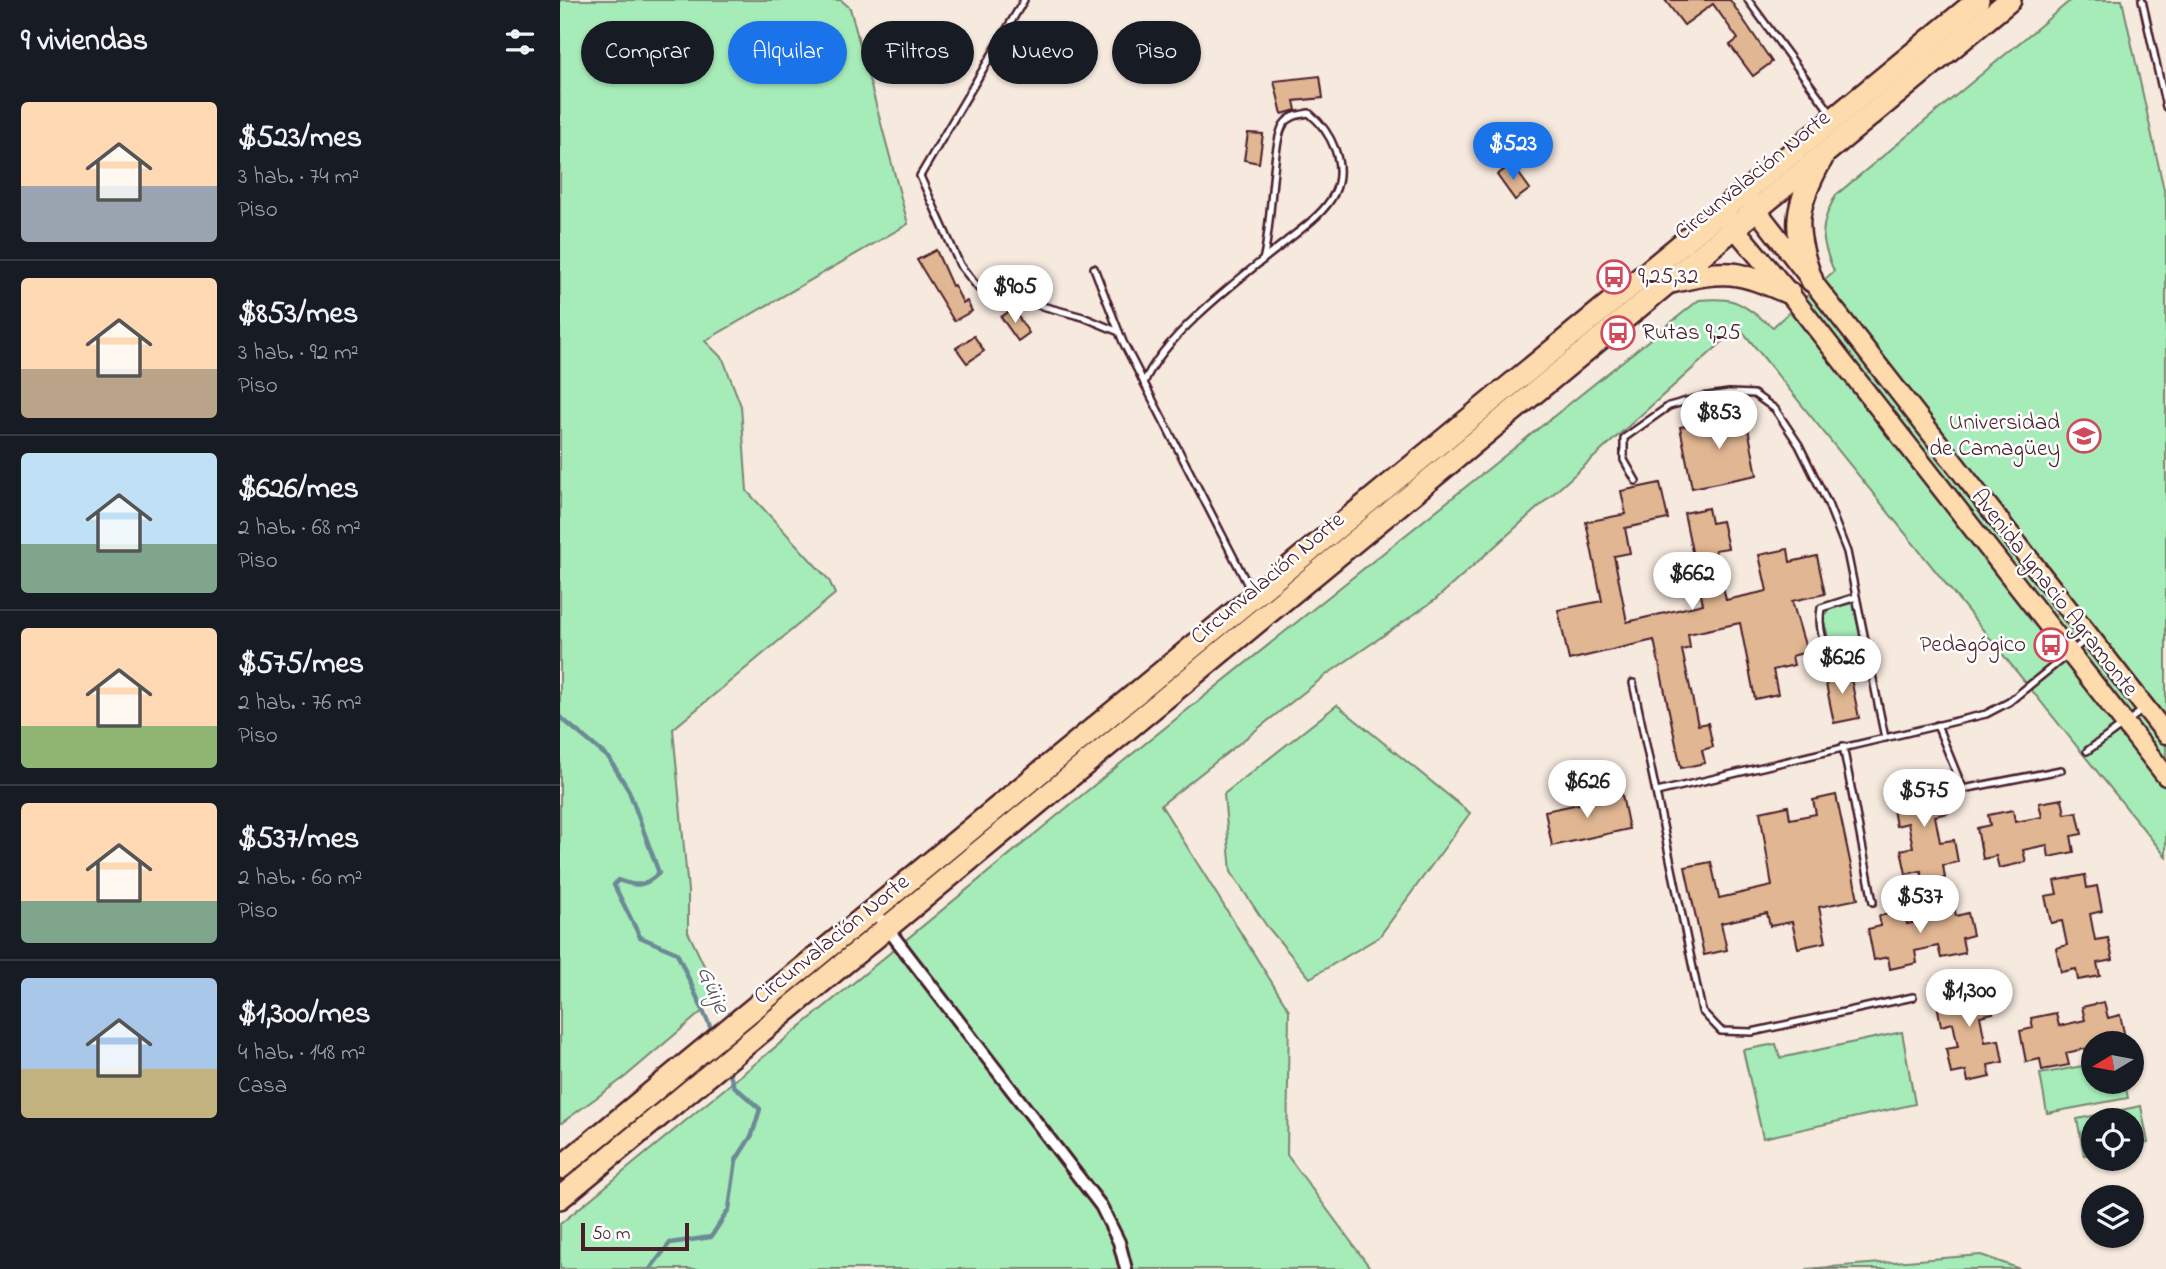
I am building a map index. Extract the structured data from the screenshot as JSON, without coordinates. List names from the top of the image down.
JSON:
{
  "streets": {
    "highway": ["Circunvalación Norte"],
    "main road": ["Avenida Ignacio Agramonte"]
  },
  "crossings": [
    ["Circunvalación Norte", "Avenida Ignacio Agramonte"]
  ],
  "water": ["Güije"],
  "places": {
    "bus stop": ["9,25,32", "Rutas 9,25", "Pedagógico"],
    "school or university": ["Universidad de Camagüey"]
  },
  "scale_bar": "50 m",
  "north": "left",
  "page": {
    "heading": "9 viviendas",
    "chip": [
      "Comprar",
      "Alquilar",
      "Filtros",
      "Nuevo",
      "Piso"
    ],
    "list": [
      {
        "name": "$523/mes",
        "note": "3 hab. · 74 m² · Piso"
      },
      {
        "name": "$853/mes",
        "note": "3 hab. · 92 m² · Piso"
      },
      {
        "name": "$626/mes",
        "note": "2 hab. · 68 m² · Piso"
      },
      {
        "name": "$575/mes",
        "note": "2 hab. · 76 m² · Piso"
      },
      {
        "name": "$537/mes",
        "note": "2 hab. · 60 m² · Piso"
      },
      {
        "name": "$1,300/mes",
        "note": "4 hab. · 148 m² · Casa"
      }
    ],
    "price": [
      "$523",
      "$905",
      "$853",
      "$662",
      "$626",
      "$626",
      "$575",
      "$537",
      "$1,300"
    ],
    "scale": "50 m"
  }
}
